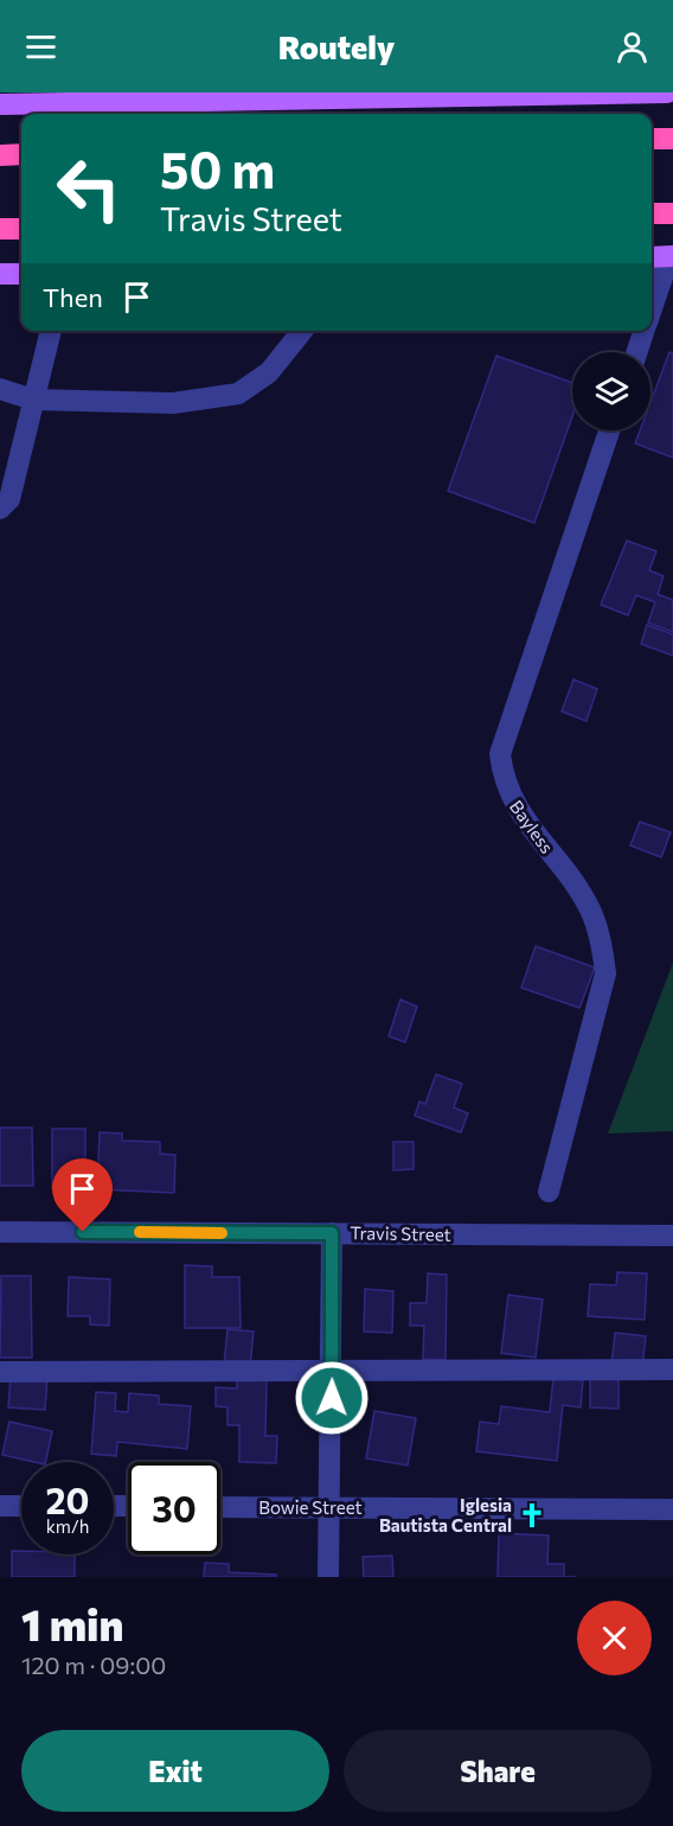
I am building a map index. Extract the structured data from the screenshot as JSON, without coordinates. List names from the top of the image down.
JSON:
{
  "streets": {
    "street": ["Bayless", "Travis Street", "Bowie Street"]
  },
  "places": {
    "church": ["Iglesia Bautista Central"]
  },
  "page": {
    "header": "Routely",
    "turn": ["50 m", "Travis Street"],
    "then": "Then",
    "speed": "20 km/h",
    "limit": "30",
    "heading": ["1 min", "120 m · 09:00"],
    "buttons": ["Exit", "Share"]
  }
}
